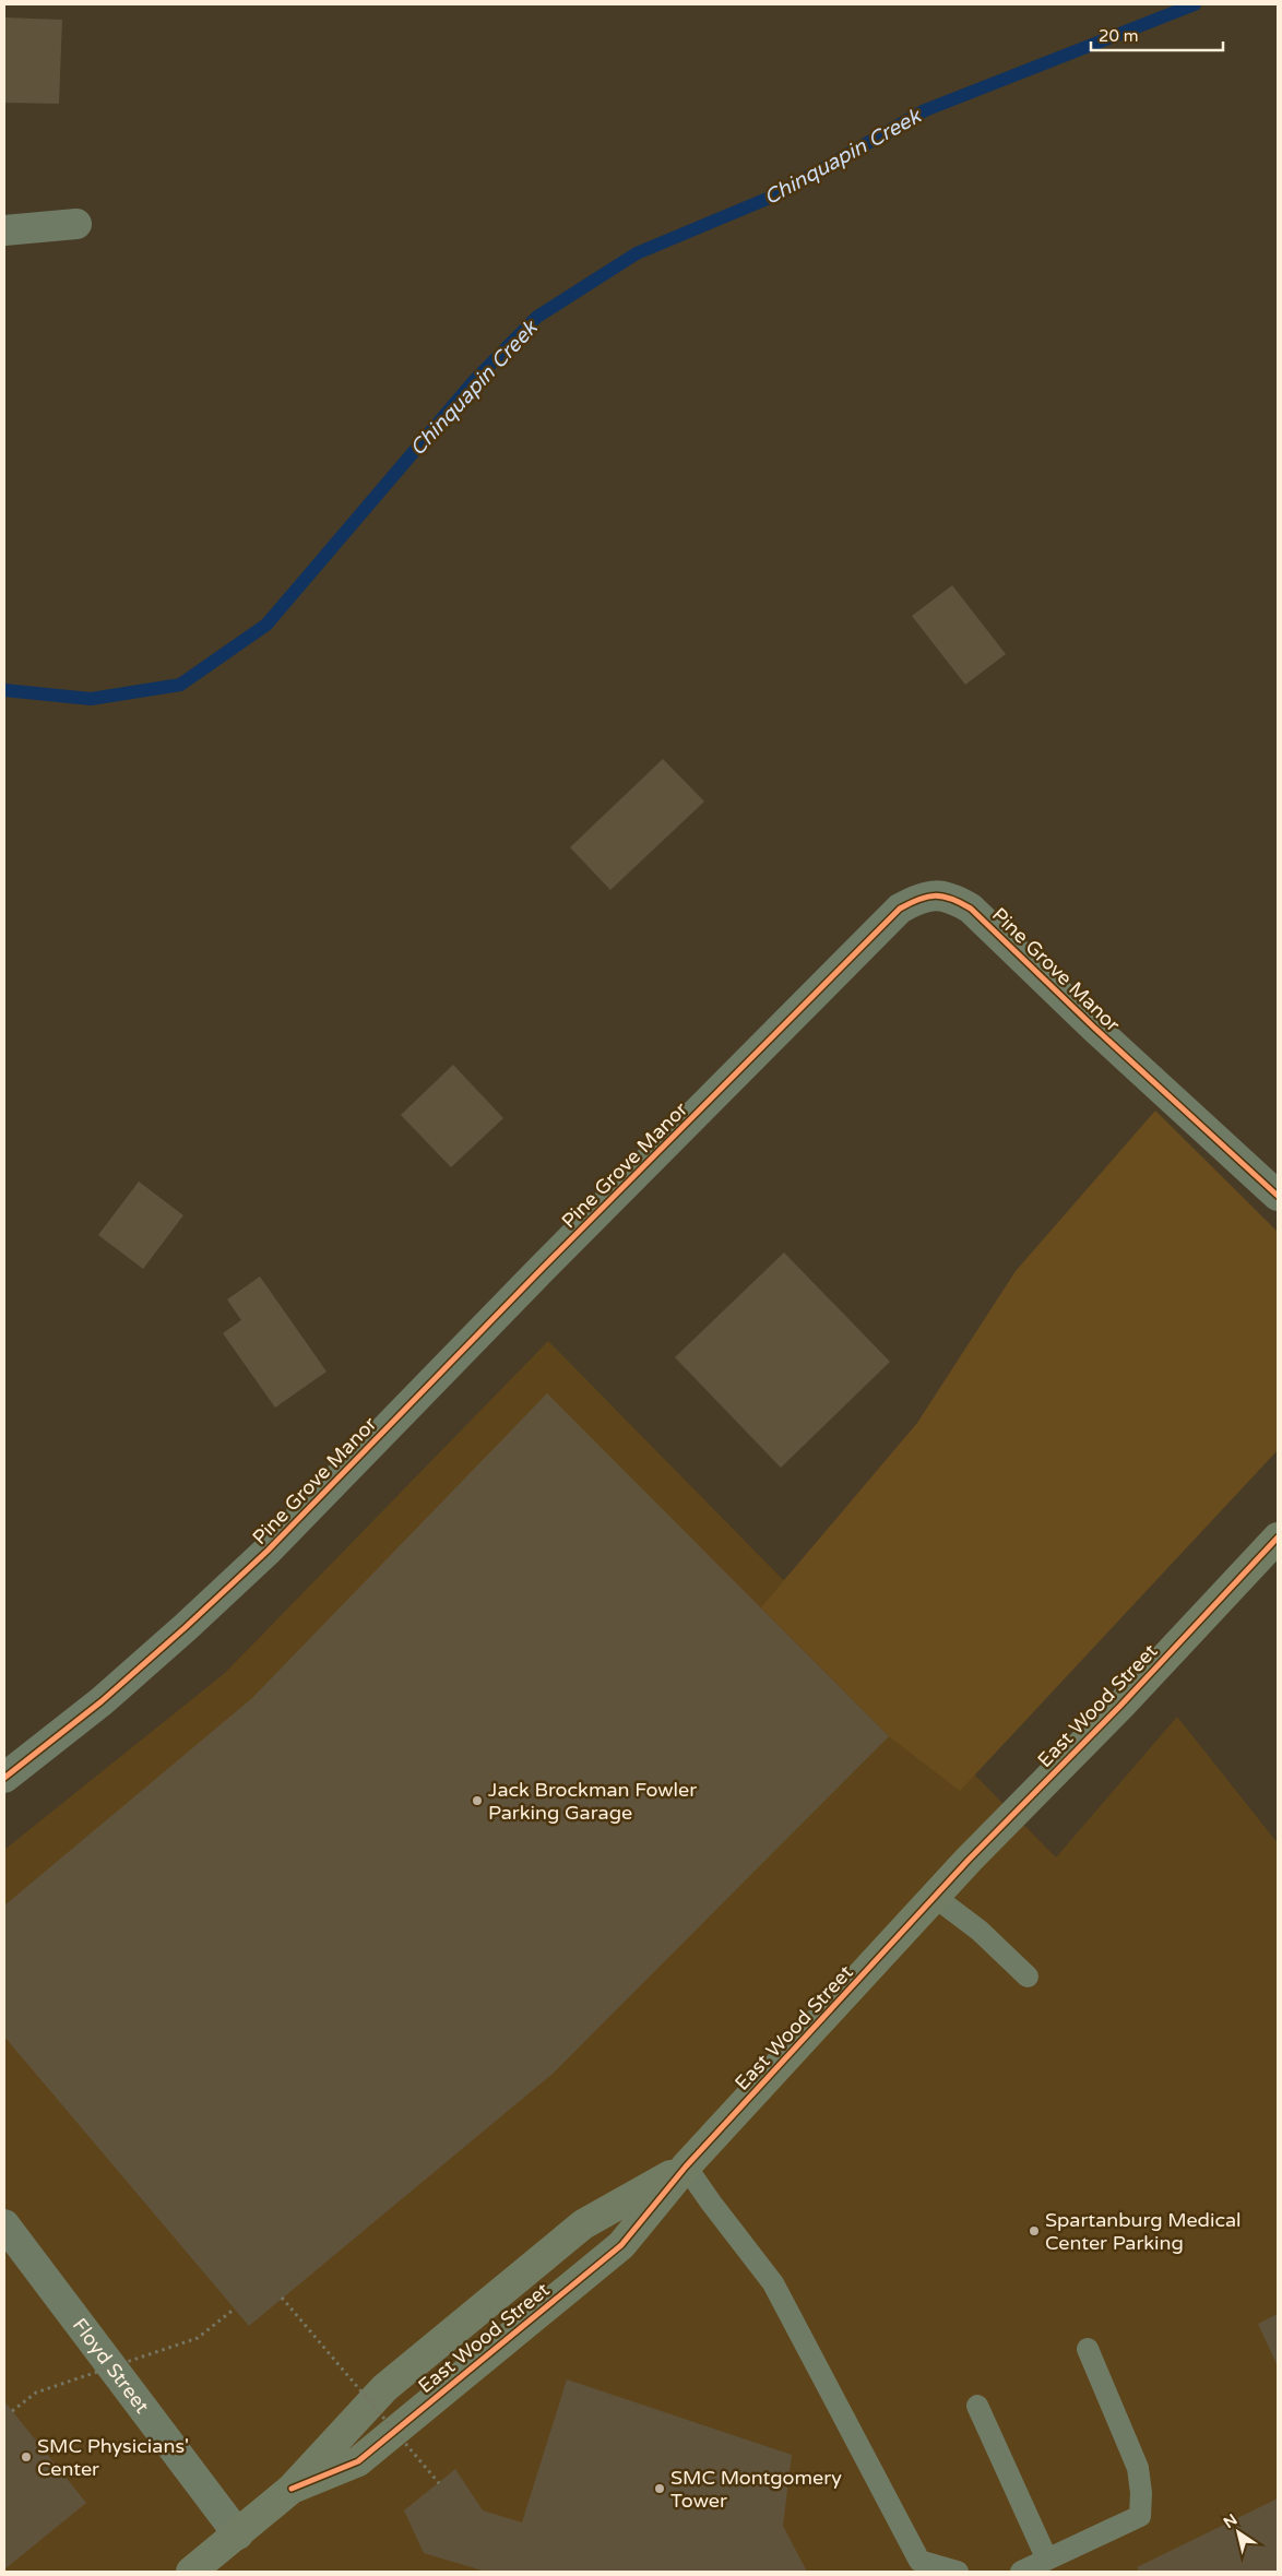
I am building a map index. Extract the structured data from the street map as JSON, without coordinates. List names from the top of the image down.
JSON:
{
  "streets": {
    "street": ["Pine Grove Manor", "East Wood Street", "Floyd Street"]
  },
  "crossings": [
    ["East Wood Street", "Floyd Street"]
  ],
  "water": ["Chinquapin Creek"],
  "places": [
    "Jack Brockman Fowler Parking Garage",
    "Spartanburg Medical Center Parking",
    "SMC Physicians' Center",
    "SMC Montgomery Tower"
  ],
  "scale_bar": "20 m",
  "north": "top left"
}
